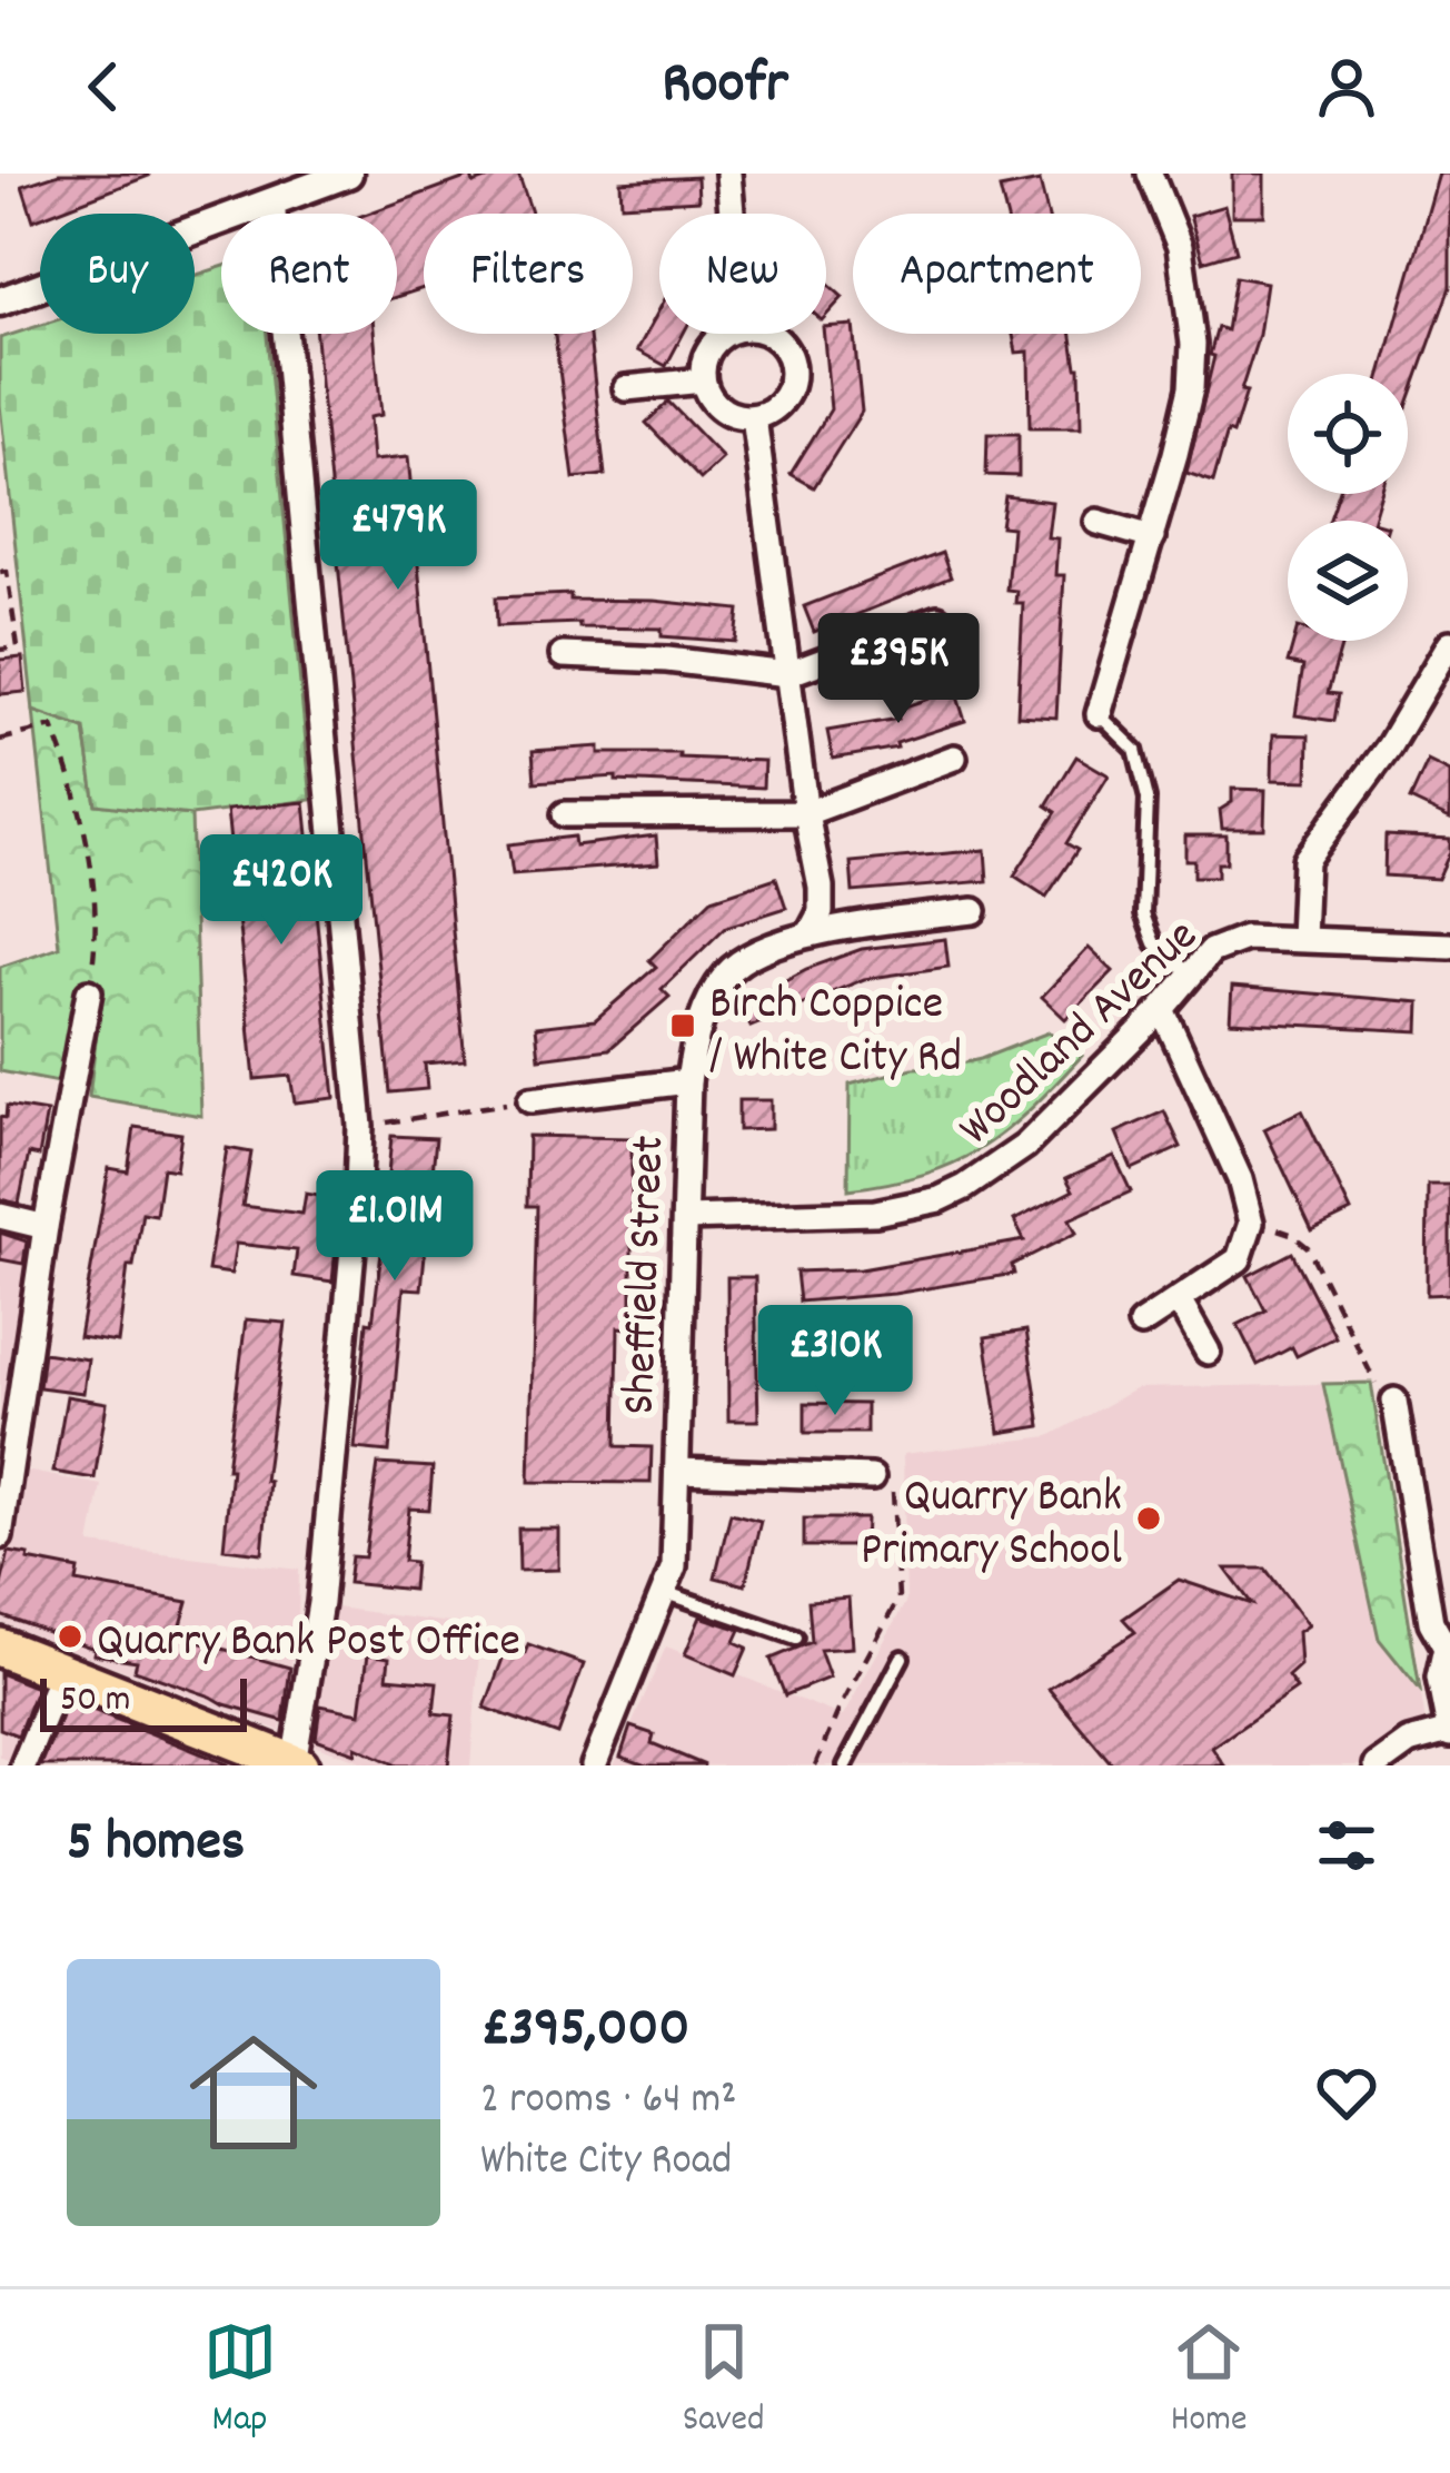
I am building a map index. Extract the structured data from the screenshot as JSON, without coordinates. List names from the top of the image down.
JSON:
{
  "streets": {
    "street": ["Woodland Avenue", "Sheffield Street"]
  },
  "crossings": [
    ["Woodland Avenue", "Sheffield Street"]
  ],
  "places": {
    "transit": ["Birch Coppice / White City Rd"],
    "other": ["Quarry Bank Primary School", "Quarry Bank Post Office"]
  },
  "scale_bar": "50 m",
  "page": {
    "header": "Roofr",
    "chip": [
      "Buy",
      "Rent",
      "Filters",
      "New",
      "Apartment"
    ],
    "price": [
      "£479K",
      "£395K",
      "£420K",
      "£1.01M",
      "£310K"
    ],
    "scale": "50 m",
    "heading": "5 homes",
    "list": [
      {
        "name": "£395,000",
        "note": "2 rooms · 64 m² · White City Road"
      }
    ],
    "tabs": ["Map", "Saved", "Home"]
  }
}
